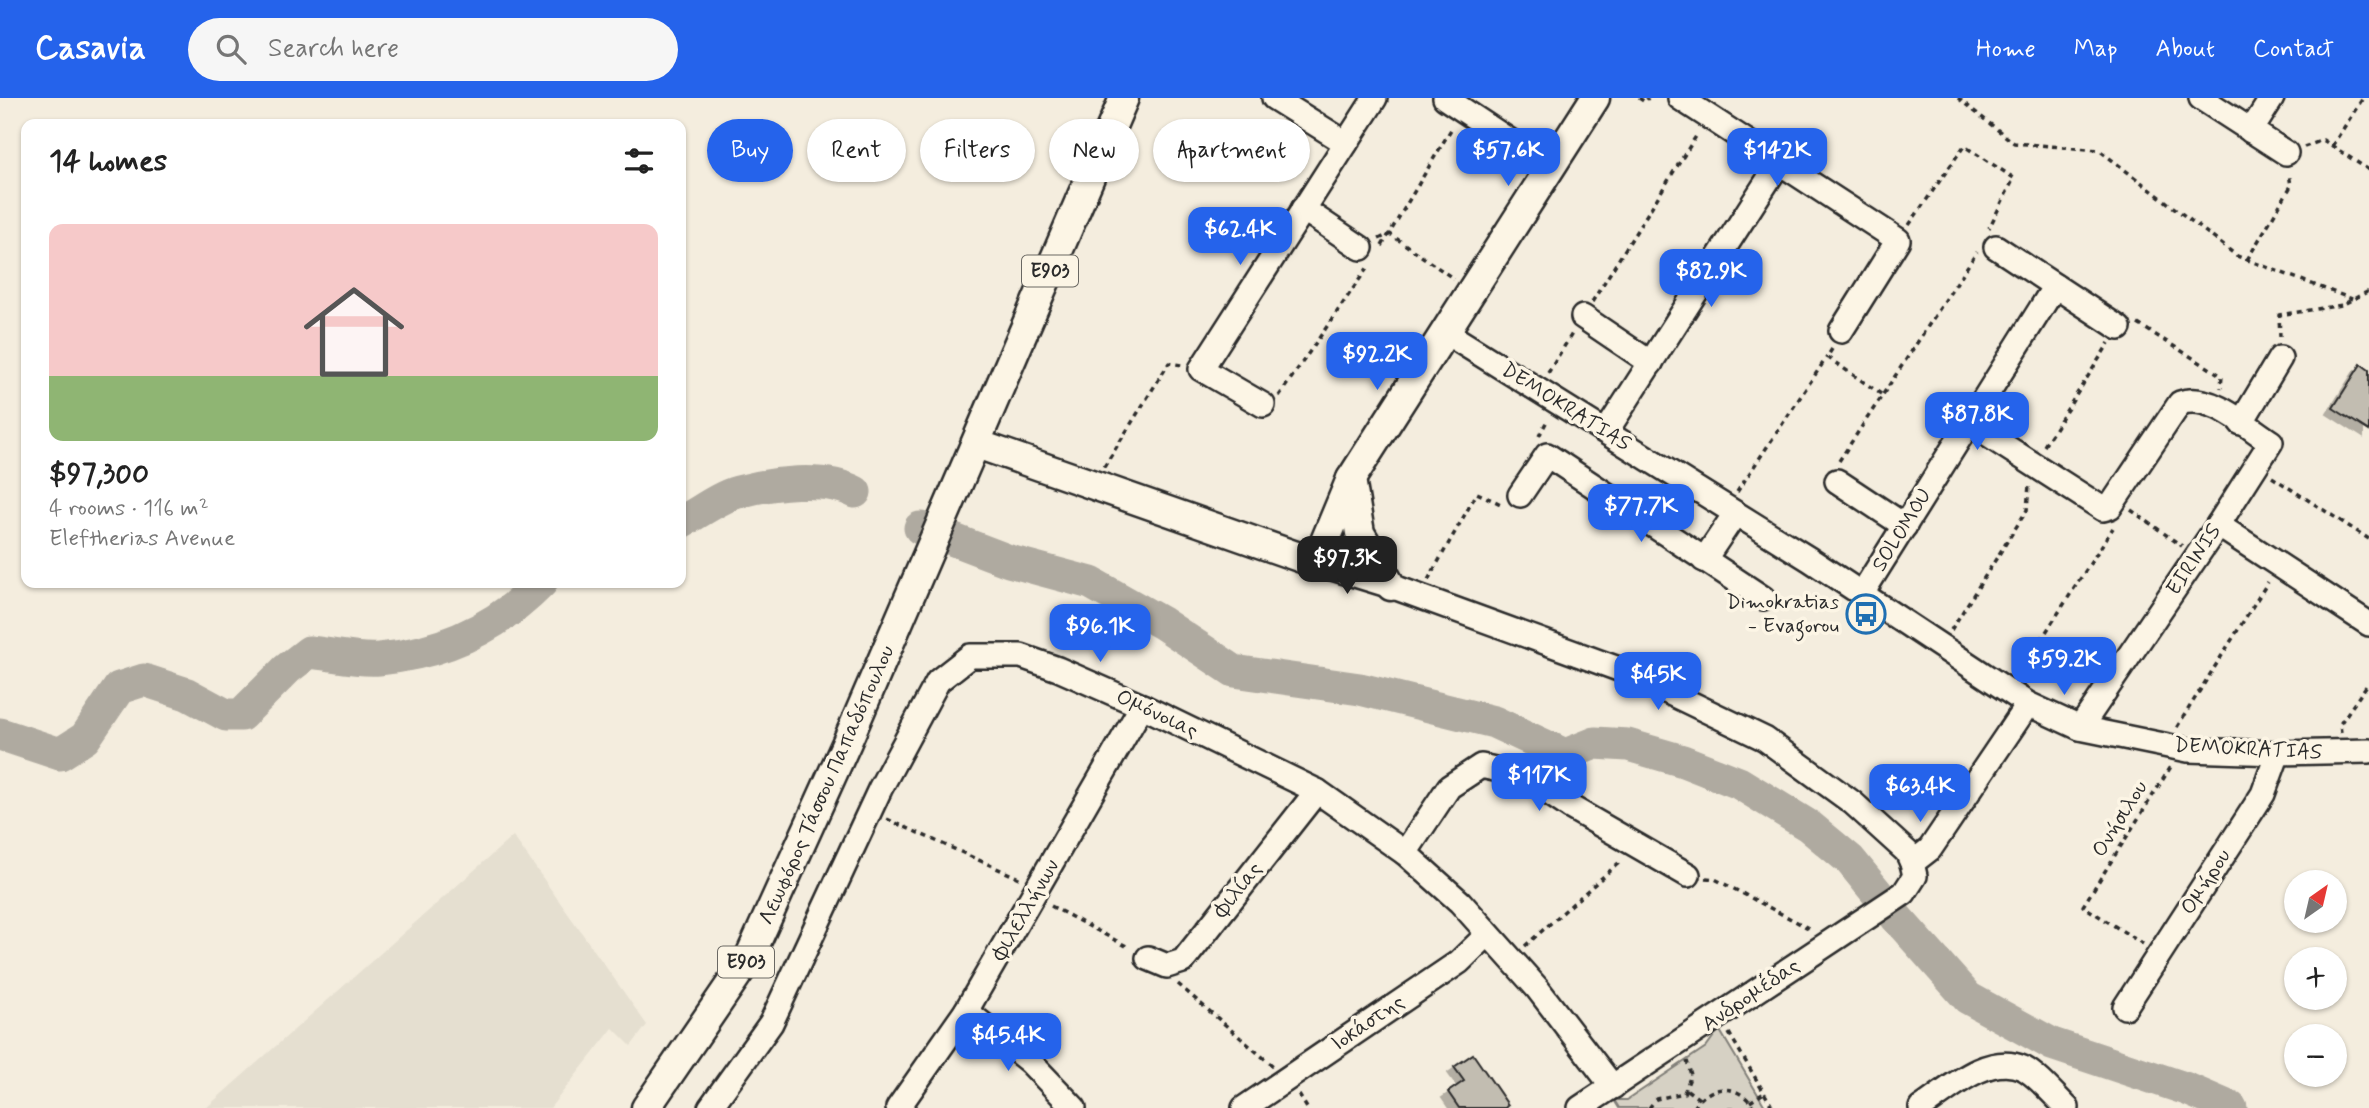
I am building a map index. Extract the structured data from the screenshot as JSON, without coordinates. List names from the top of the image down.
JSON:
{
  "streets": {
    "main road": ["E903", "Λεωφόρος Τάσσου Παπαδόπουλου"],
    "street": [
      "DEMOKRATIAS",
      "SOLOMOU",
      "EIRINIS",
      "Ομόνοιας",
      "Ομήρου",
      "Φιλίας",
      "Φιλελλήνων",
      "Ανδρομέδας",
      "Ιοκάστης"
    ],
    "path": ["Ονήσιλου"]
  },
  "crossings": [
    ["E903", "Λεωφόρος Τάσσου Παπαδόπουλου"],
    ["DEMOKRATIAS", "SOLOMOU"],
    ["DEMOKRATIAS", "EIRINIS"],
    ["DEMOKRATIAS", "Ονήσιλου"],
    ["DEMOKRATIAS", "Ομήρου"],
    ["DEMOKRATIAS", "Ανδρομέδας"],
    ["Ομόνοιας", "Φιλίας"],
    ["Ομόνοιας", "Φιλελλήνων"],
    ["Ομόνοιας", "Ανδρομέδας"],
    ["Ομόνοιας", "Ιοκάστης"],
    ["Ονήσιλου", "Ομήρου"]
  ],
  "places": {
    "bus stop": ["Dimokratias - Evagorou"]
  },
  "north": "top right",
  "page": {
    "header": "Casavia",
    "search": "Search here",
    "nav": [
      "Home",
      "Map",
      "About",
      "Contact"
    ],
    "chip": [
      "Buy",
      "Rent",
      "Filters",
      "New",
      "Apartment"
    ],
    "heading": "14 homes",
    "price": [
      "$57.6K",
      "$142K",
      "$62.4K",
      "$82.9K",
      "$92.2K",
      "$87.8K",
      "$77.7K",
      "$97.3K",
      "$96.1K",
      "$59.2K",
      "$45K",
      "$117K",
      "$63.4K",
      "$45.4K"
    ],
    "list": [
      {
        "name": "$97,300",
        "note": "4 rooms · 116 m² · Eleftherias Avenue"
      }
    ],
    "map_buttons": ["+", "−"]
  }
}
